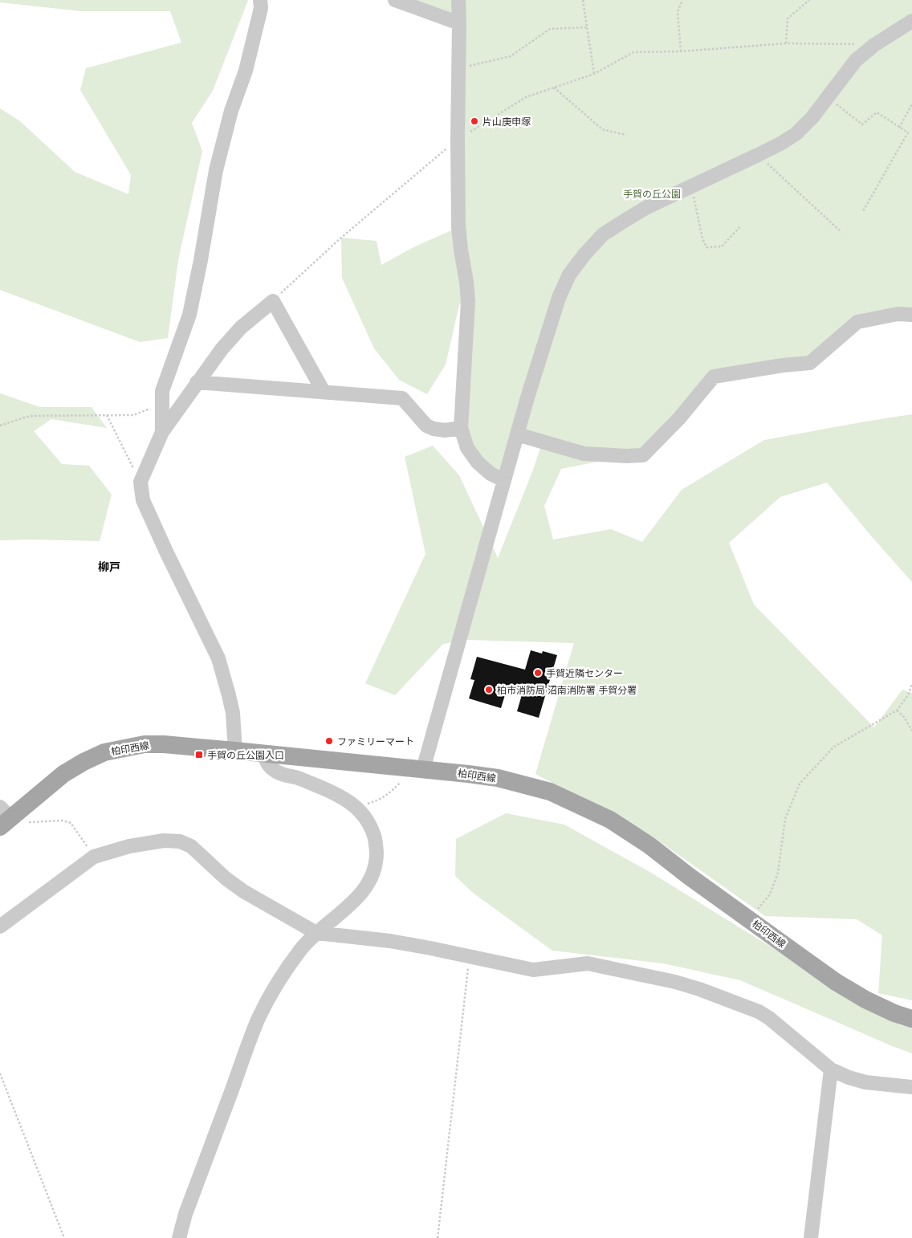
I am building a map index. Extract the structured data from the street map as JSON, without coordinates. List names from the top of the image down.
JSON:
{
  "streets": {
    "main road": ["柏印西線"]
  },
  "districts": ["柳戸"],
  "parks": ["手賀の丘公園"],
  "places": {
    "other": [
      "片山庚申塚",
      "手賀近隣センター",
      "柏市消防局 沼南消防署 手賀分署",
      "ファミリーマート"
    ],
    "transit": ["手賀の丘公園入口"]
  }
}
